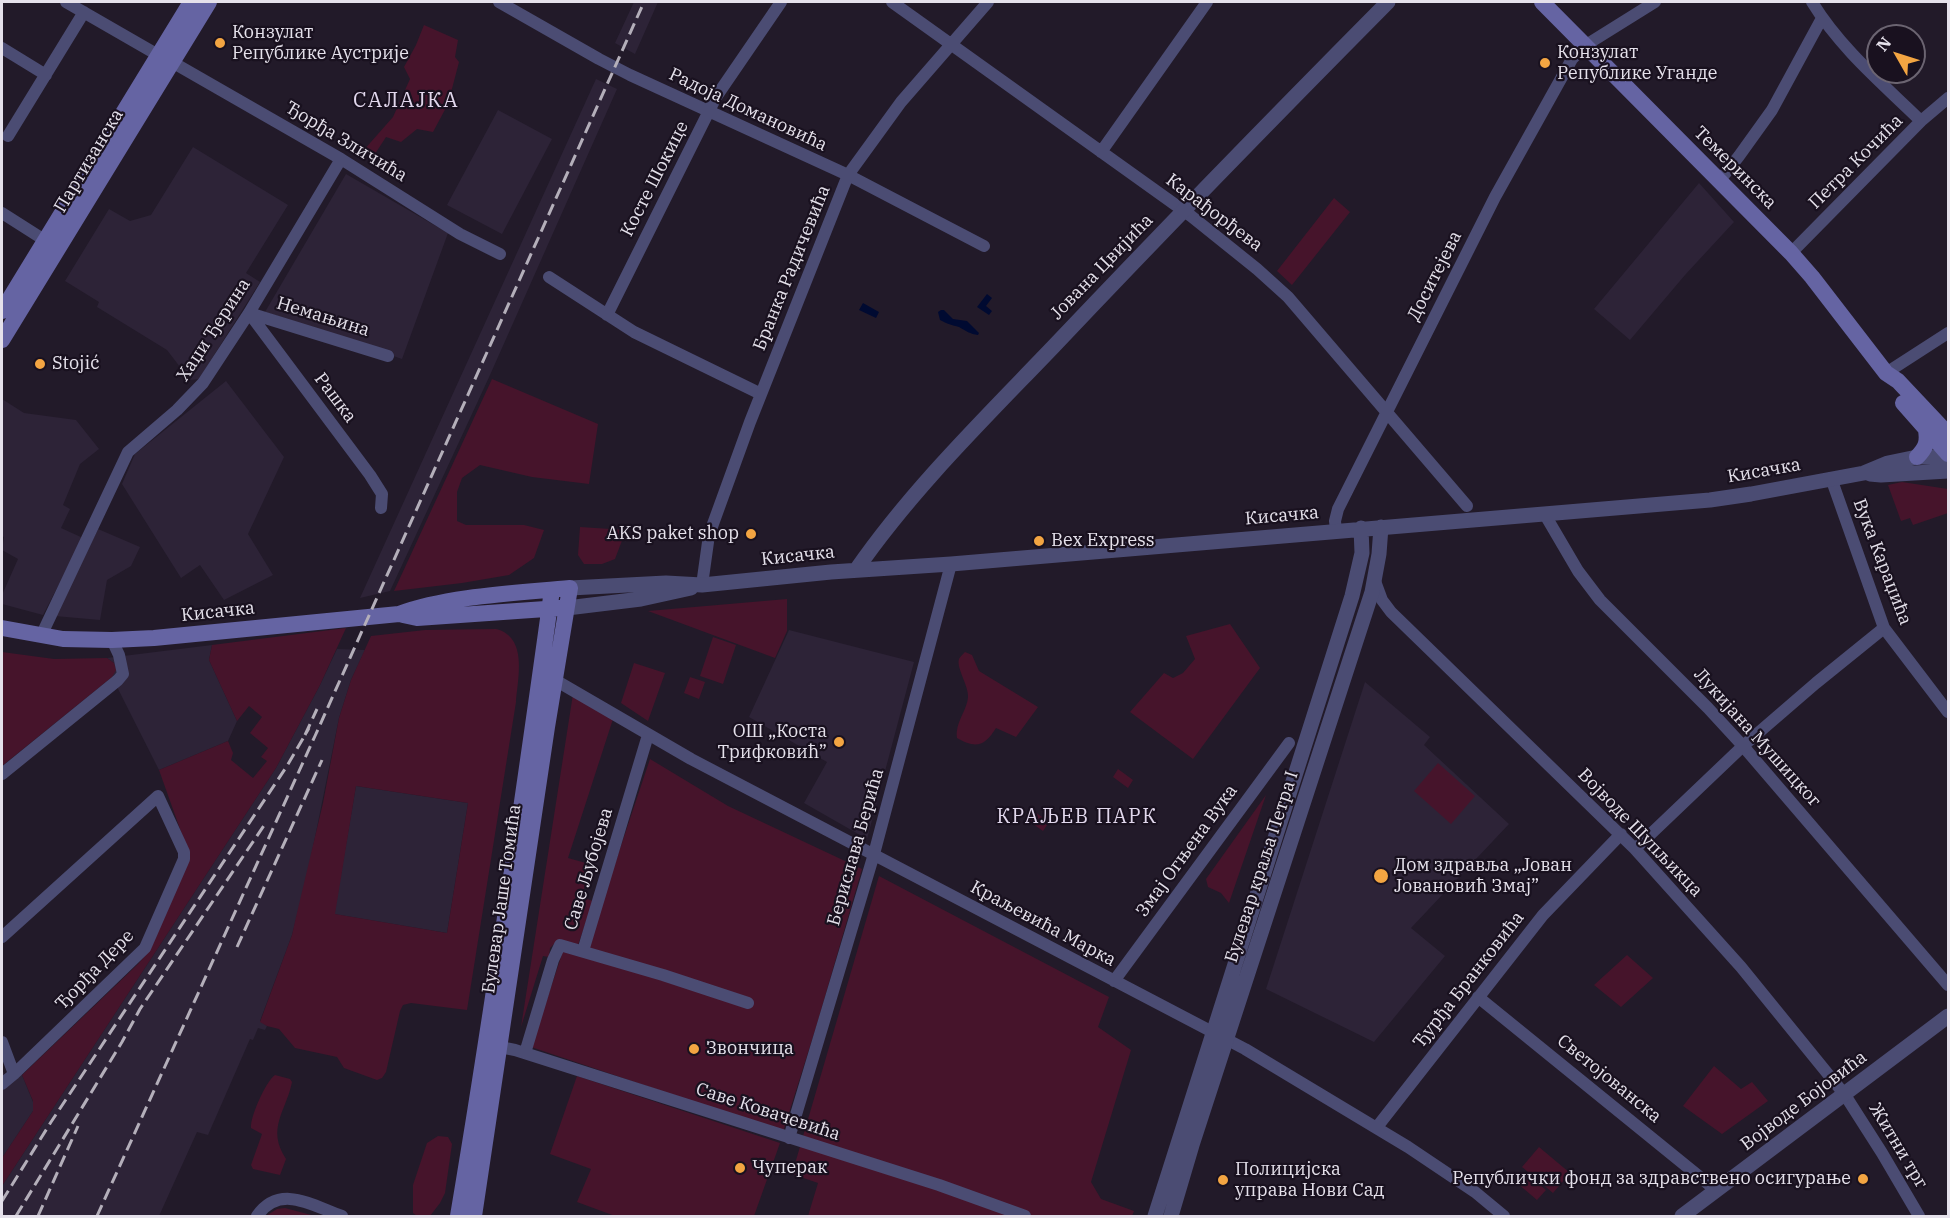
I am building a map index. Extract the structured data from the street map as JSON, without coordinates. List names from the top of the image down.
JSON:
{
  "streets": {
    "main road": [
      "Партизанска",
      "Темеринска",
      "Кисачка",
      "Булевар Јаше Томића"
    ],
    "street": [
      "Радоја Домановића",
      "Ђорђа Зличића",
      "Петра Кочића",
      "Косте Шокице",
      "Карађорђева",
      "Јована Цвијића",
      "Бранка Радичевића",
      "Доситејева",
      "Немањина",
      "Хаџи Ђерина",
      "Рашка",
      "Вука Караџића",
      "Лукијана Мушицког",
      "Војводе Шупљикца",
      "Берислава Берића",
      "Змај Огњена Вука",
      "Булевар краља Петра I",
      "Саве Љубојева",
      "Краљевића Марка",
      "Ђорђа Дере",
      "Ђурђа Бранковића",
      "Светојованска",
      "Војводе Бојовића",
      "Саве Ковачевића",
      "Житни трг"
    ]
  },
  "crossings": [
    ["Радоја Домановића", "Косте Шокице"],
    ["Радоја Домановића", "Бранка Радичевића"],
    ["Ђорђа Зличића", "Партизанска"],
    ["Ђорђа Зличића", "Хаџи Ђерина"],
    ["Петра Кочића", "Темеринска"],
    ["Темеринска", "Доситејева"],
    ["Темеринска", "Кисачка"],
    ["Карађорђева", "Јована Цвијића"],
    ["Карађорђева", "Бранка Радичевића"],
    ["Карађорђева", "Доситејева"],
    ["Јована Цвијића", "Кисачка"],
    ["Бранка Радичевића", "Кисачка"],
    ["Доситејева", "Кисачка"],
    ["Немањина", "Хаџи Ђерина"],
    ["Немањина", "Рашка"],
    ["Хаџи Ђерина", "Рашка"],
    ["Хаџи Ђерина", "Кисачка"],
    ["Кисачка", "Вука Караџића"],
    ["Кисачка", "Лукијана Мушицког"],
    ["Кисачка", "Берислава Берића"],
    ["Кисачка", "Булевар краља Петра I"],
    ["Кисачка", "Булевар Јаше Томића"],
    ["Војводе Шупљикца", "Булевар краља Петра I"],
    ["Војводе Шупљикца", "Ђурђа Бранковића"],
    ["Војводе Шупљикца", "Војводе Бојовића"],
    ["Војводе Шупљикца", "Житни трг"],
    ["Берислава Берића", "Краљевића Марка"],
    ["Берислава Берића", "Саве Ковачевића"],
    ["Змај Огњена Вука", "Краљевића Марка"],
    ["Булевар краља Петра I", "Краљевића Марка"],
    ["Саве Љубојева", "Краљевића Марка"],
    ["Саве Љубојева", "Саве Ковачевића"],
    ["Булевар Јаше Томића", "Краљевића Марка"],
    ["Булевар Јаше Томића", "Саве Ковачевића"],
    ["Краљевића Марка", "Ђурђа Бранковића"],
    ["Ђурђа Бранковића", "Светојованска"],
    ["Светојованска", "Војводе Бојовића"],
    ["Војводе Бојовића", "Житни трг"]
  ],
  "districts": ["САЛАЈКА", "КРАЉЕВ ПАРК"],
  "places": [
    "Конзулат Републике Аустрије",
    "Конзулат Републике Уганде",
    "Stojić",
    "AKS paket shop",
    "Bex Express",
    "ОШ „Коста Трифковић”",
    "Дом здравља „Јован Јовановић Змај”",
    "Звончица",
    "Чуперак",
    "Републички фонд за здравствено осигурање",
    "Полицијска управа Нови Сад"
  ],
  "north": "top left"
}
